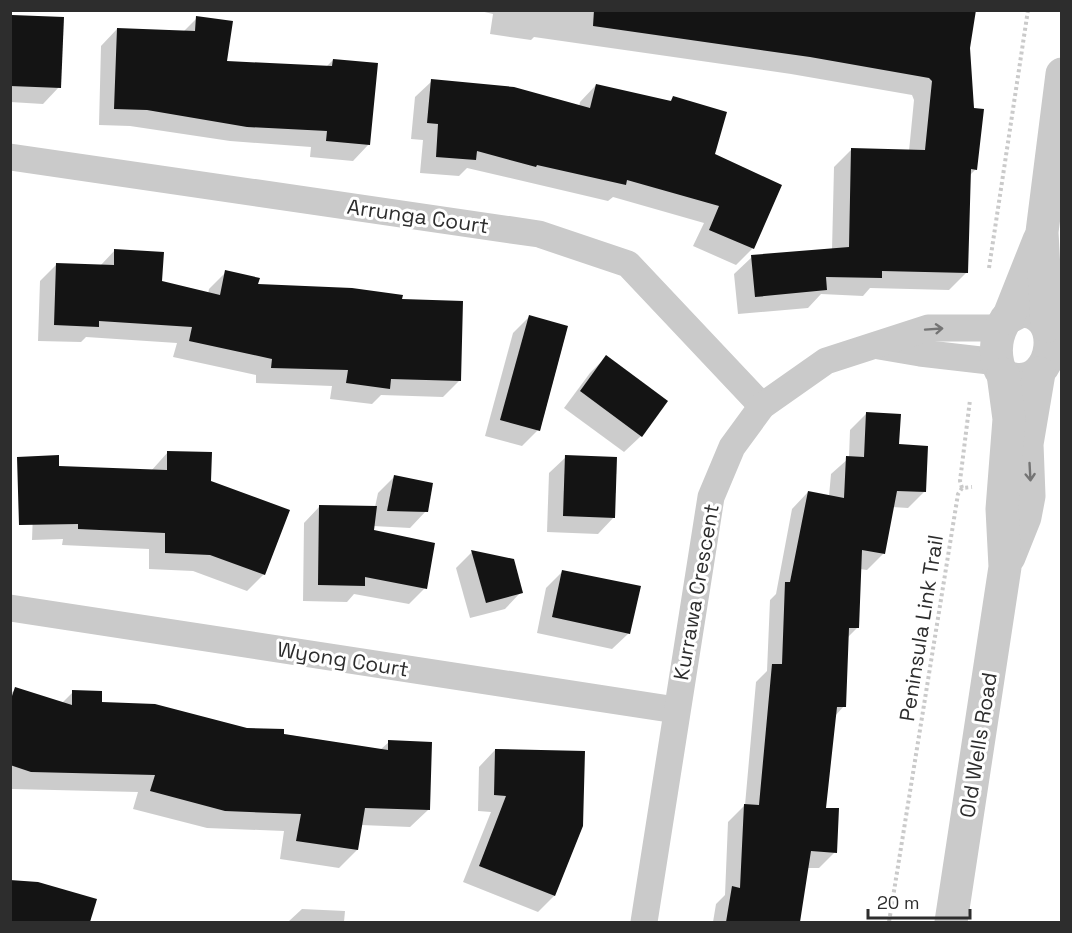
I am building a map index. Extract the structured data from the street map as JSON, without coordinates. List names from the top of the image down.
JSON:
{
  "streets": {
    "street": [
      "Arrunga Court",
      "Kurrawa Crescent",
      "Wyong Court",
      "Old Wells Road"
    ],
    "path": ["Peninsula Link Trail"]
  },
  "crossings": [
    ["Arrunga Court", "Kurrawa Crescent"],
    ["Kurrawa Crescent", "Peninsula Link Trail"],
    ["Kurrawa Crescent", "Wyong Court"],
    ["Kurrawa Crescent", "Old Wells Road"],
    ["Peninsula Link Trail", "Old Wells Road"]
  ],
  "scale_bar": "20 m"
}
